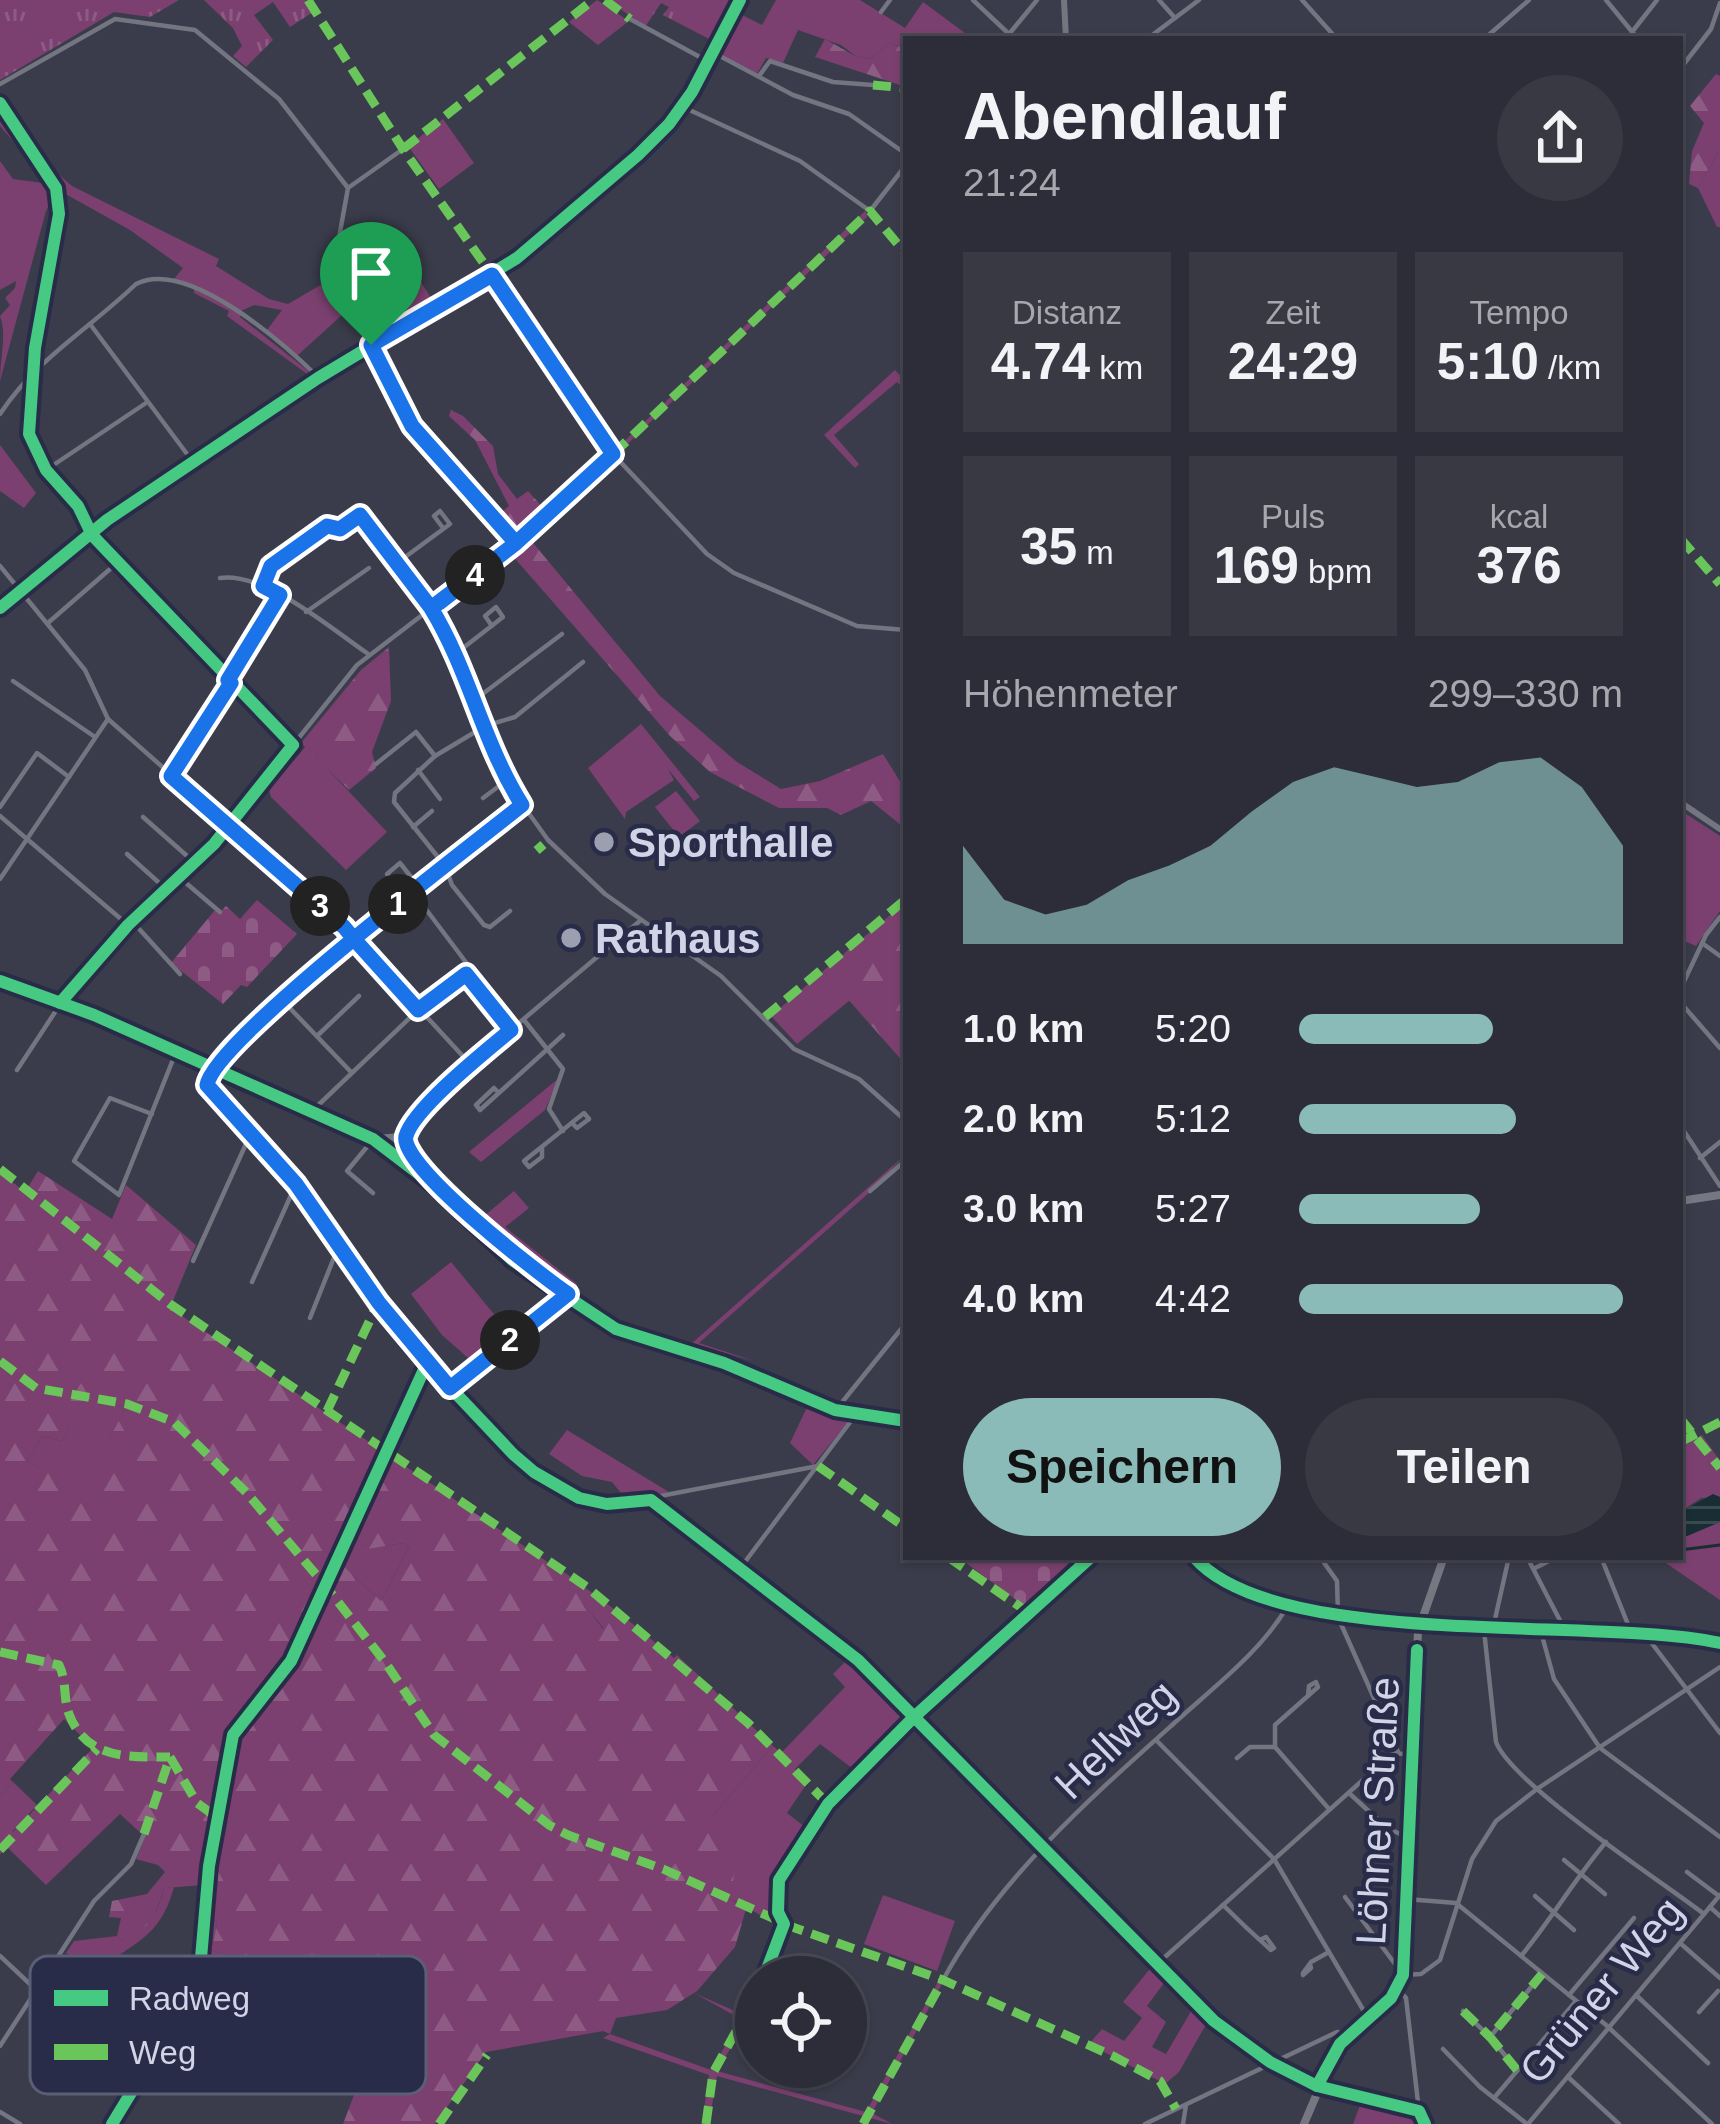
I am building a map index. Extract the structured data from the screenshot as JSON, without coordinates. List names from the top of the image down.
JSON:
{
  "streets": {
    "main road": ["Löhner Straße"],
    "street": ["Hellweg", "Grüner Weg"]
  },
  "places": ["Sporthalle", "Rathaus"],
  "legend": ["Radweg", "Weg"],
  "page": {
    "heading": ["Abendlauf", "21:24"],
    "stats": [
      ["Distanz", "4.74 km"],
      ["Zeit", "24:29"],
      ["Tempo", "5:10 /km"],
      ["35 m"],
      ["Puls", "169 bpm"],
      ["kcal", "376"]
    ],
    "pins": [
      "4",
      "1",
      "3",
      "2"
    ],
    "chart": ["Höhenmeter", "299–330 m"],
    "list": [
      {
        "name": "1.0 km",
        "note": "5:20"
      },
      {
        "name": "2.0 km",
        "note": "5:12"
      },
      {
        "name": "3.0 km",
        "note": "5:27"
      },
      {
        "name": "4.0 km",
        "note": "4:42"
      }
    ],
    "buttons": ["Speichern", "Teilen"]
  }
}
